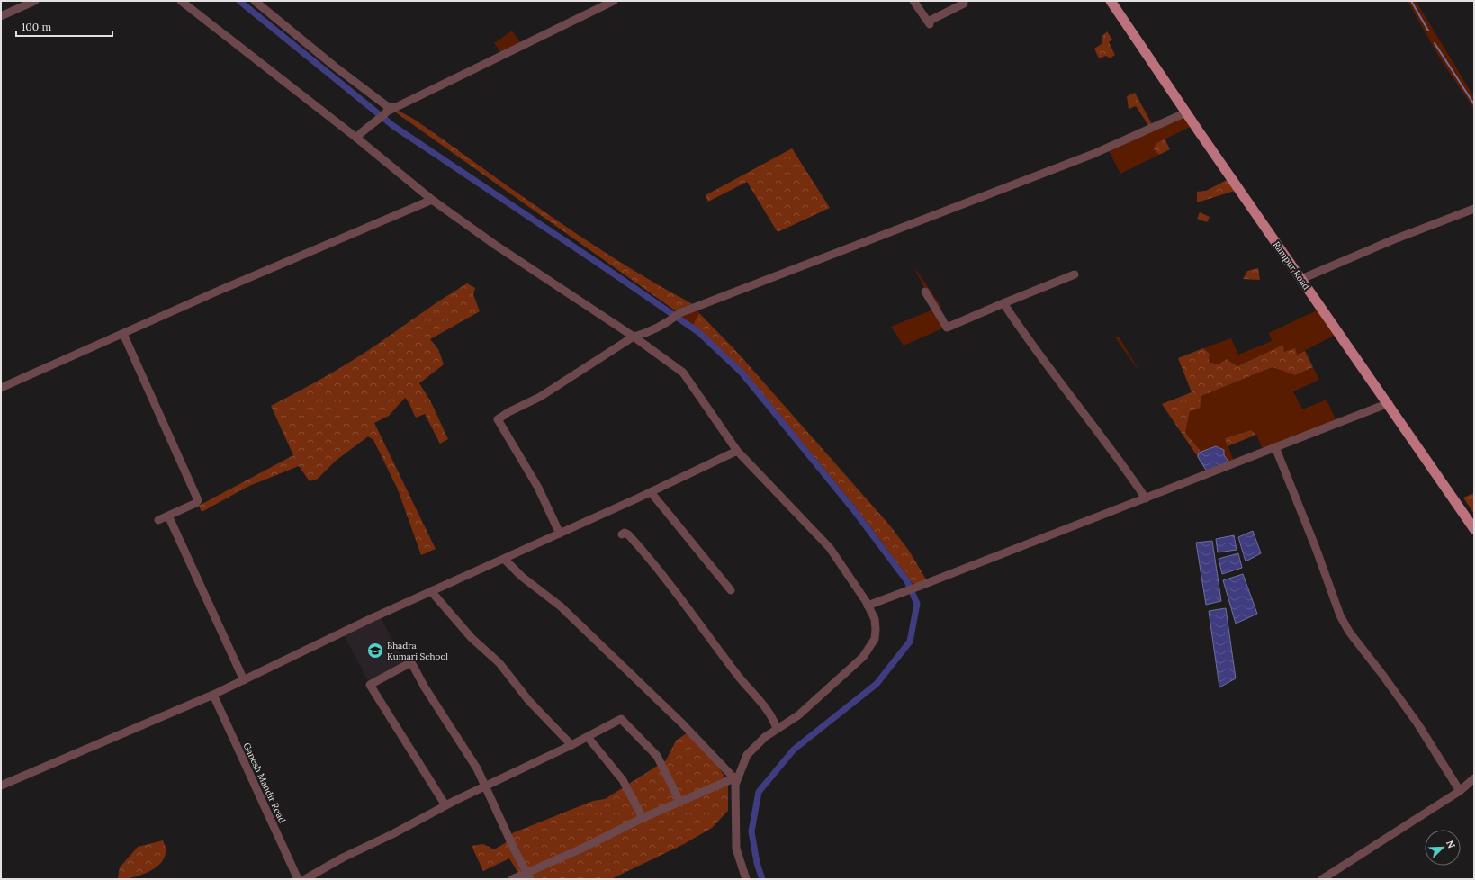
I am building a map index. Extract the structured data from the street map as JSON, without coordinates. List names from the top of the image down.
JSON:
{
  "streets": {
    "main road": ["Rampur Road"],
    "street": ["Ganesh Mandir Road"]
  },
  "places": {
    "school or university": ["Bhadra Kumari School"]
  },
  "scale_bar": "100 m",
  "north": "top right"
}
